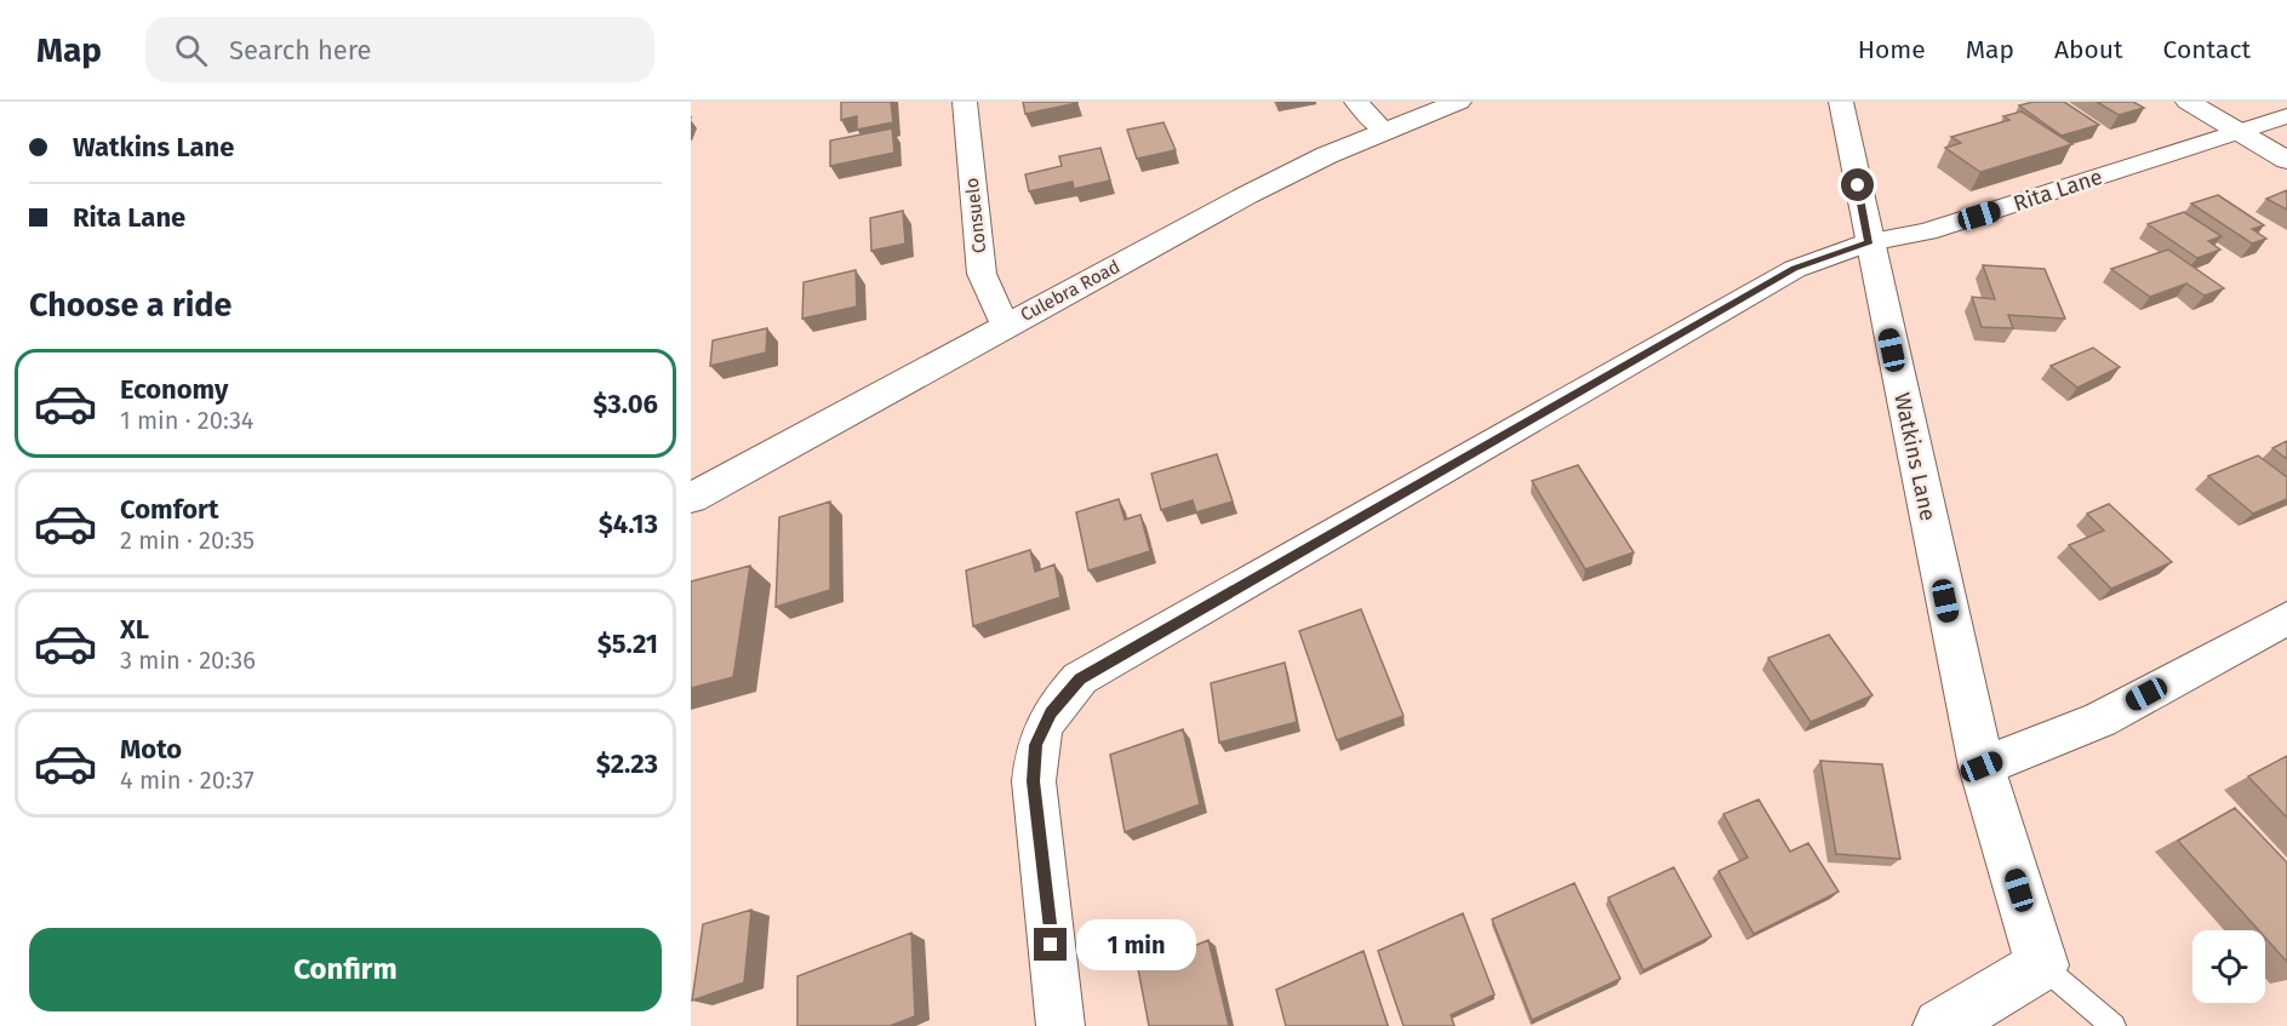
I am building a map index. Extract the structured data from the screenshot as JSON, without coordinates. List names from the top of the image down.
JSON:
{
  "streets": {
    "street": [
      "Rita Lane",
      "Consuelo",
      "Culebra Road",
      "Watkins Lane"
    ]
  },
  "crossings": [
    ["Rita Lane", "Watkins Lane"],
    ["Consuelo", "Culebra Road"]
  ],
  "page": {
    "header": "Map",
    "search": "Search here",
    "nav": [
      "Home",
      "Map",
      "About",
      "Contact"
    ],
    "banner": ["Watkins Lane", "Rita Lane"],
    "heading": "Choose a ride",
    "list": [
      {
        "name": "Economy",
        "note": "1 min · 20:34",
        "value": "$3.06"
      },
      {
        "name": "Comfort",
        "note": "2 min · 20:35",
        "value": "$4.13"
      },
      {
        "name": "XL",
        "note": "3 min · 20:36",
        "value": "$5.21"
      },
      {
        "name": "Moto",
        "note": "4 min · 20:37",
        "value": "$2.23"
      }
    ],
    "buttons": "Confirm",
    "bubble": "1 min"
  }
}
